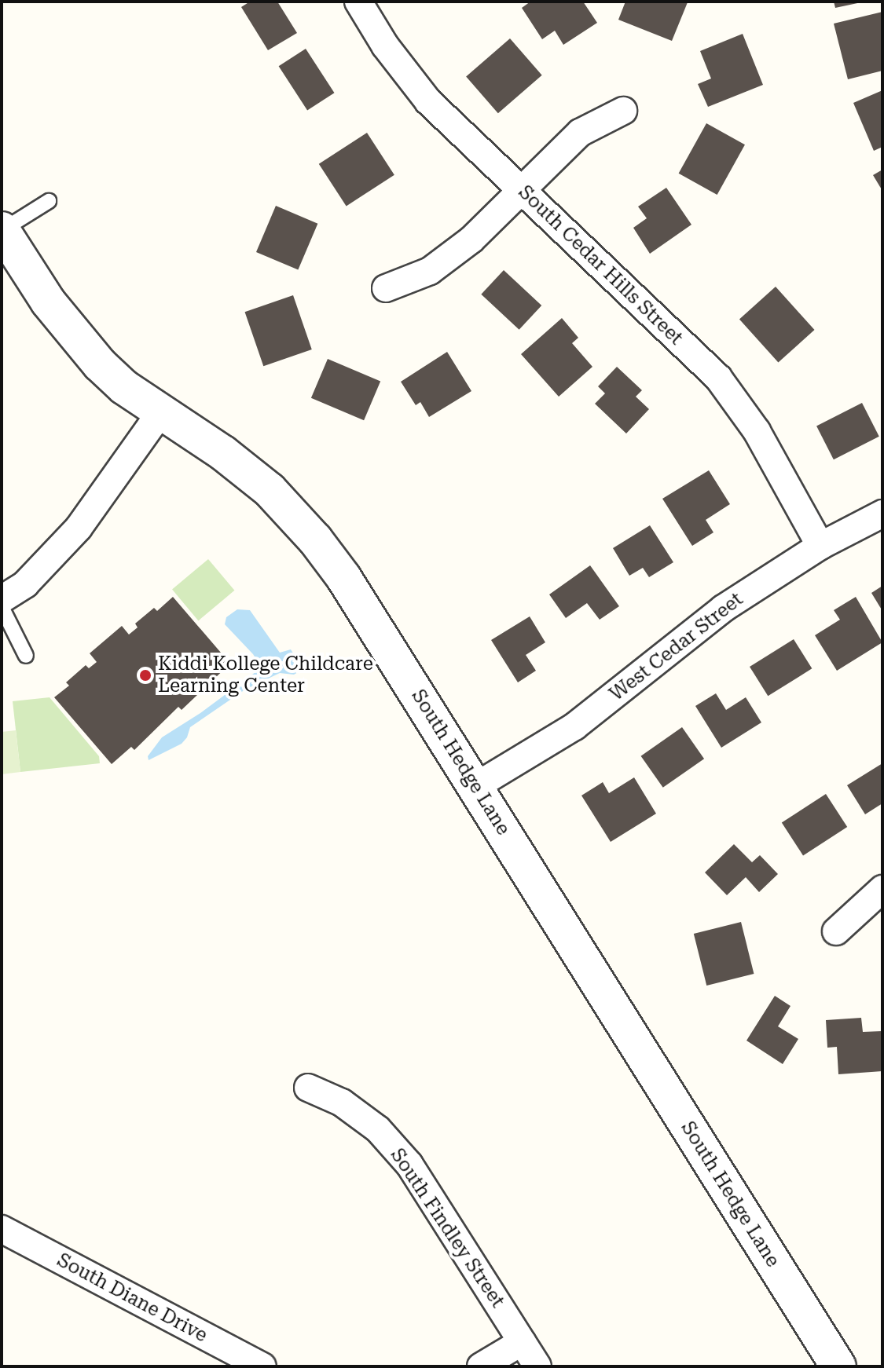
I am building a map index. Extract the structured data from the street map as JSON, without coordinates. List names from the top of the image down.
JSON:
{
  "streets": {
    "street": [
      "South Cedar Hills Street",
      "West Cedar Street",
      "South Hedge Lane",
      "South Findley Street",
      "South Diane Drive"
    ]
  },
  "crossings": [
    ["South Cedar Hills Street", "West Cedar Street"],
    ["West Cedar Street", "South Hedge Lane"]
  ],
  "places": ["Kiddi Kollege Childcare Learning Center"]
}
